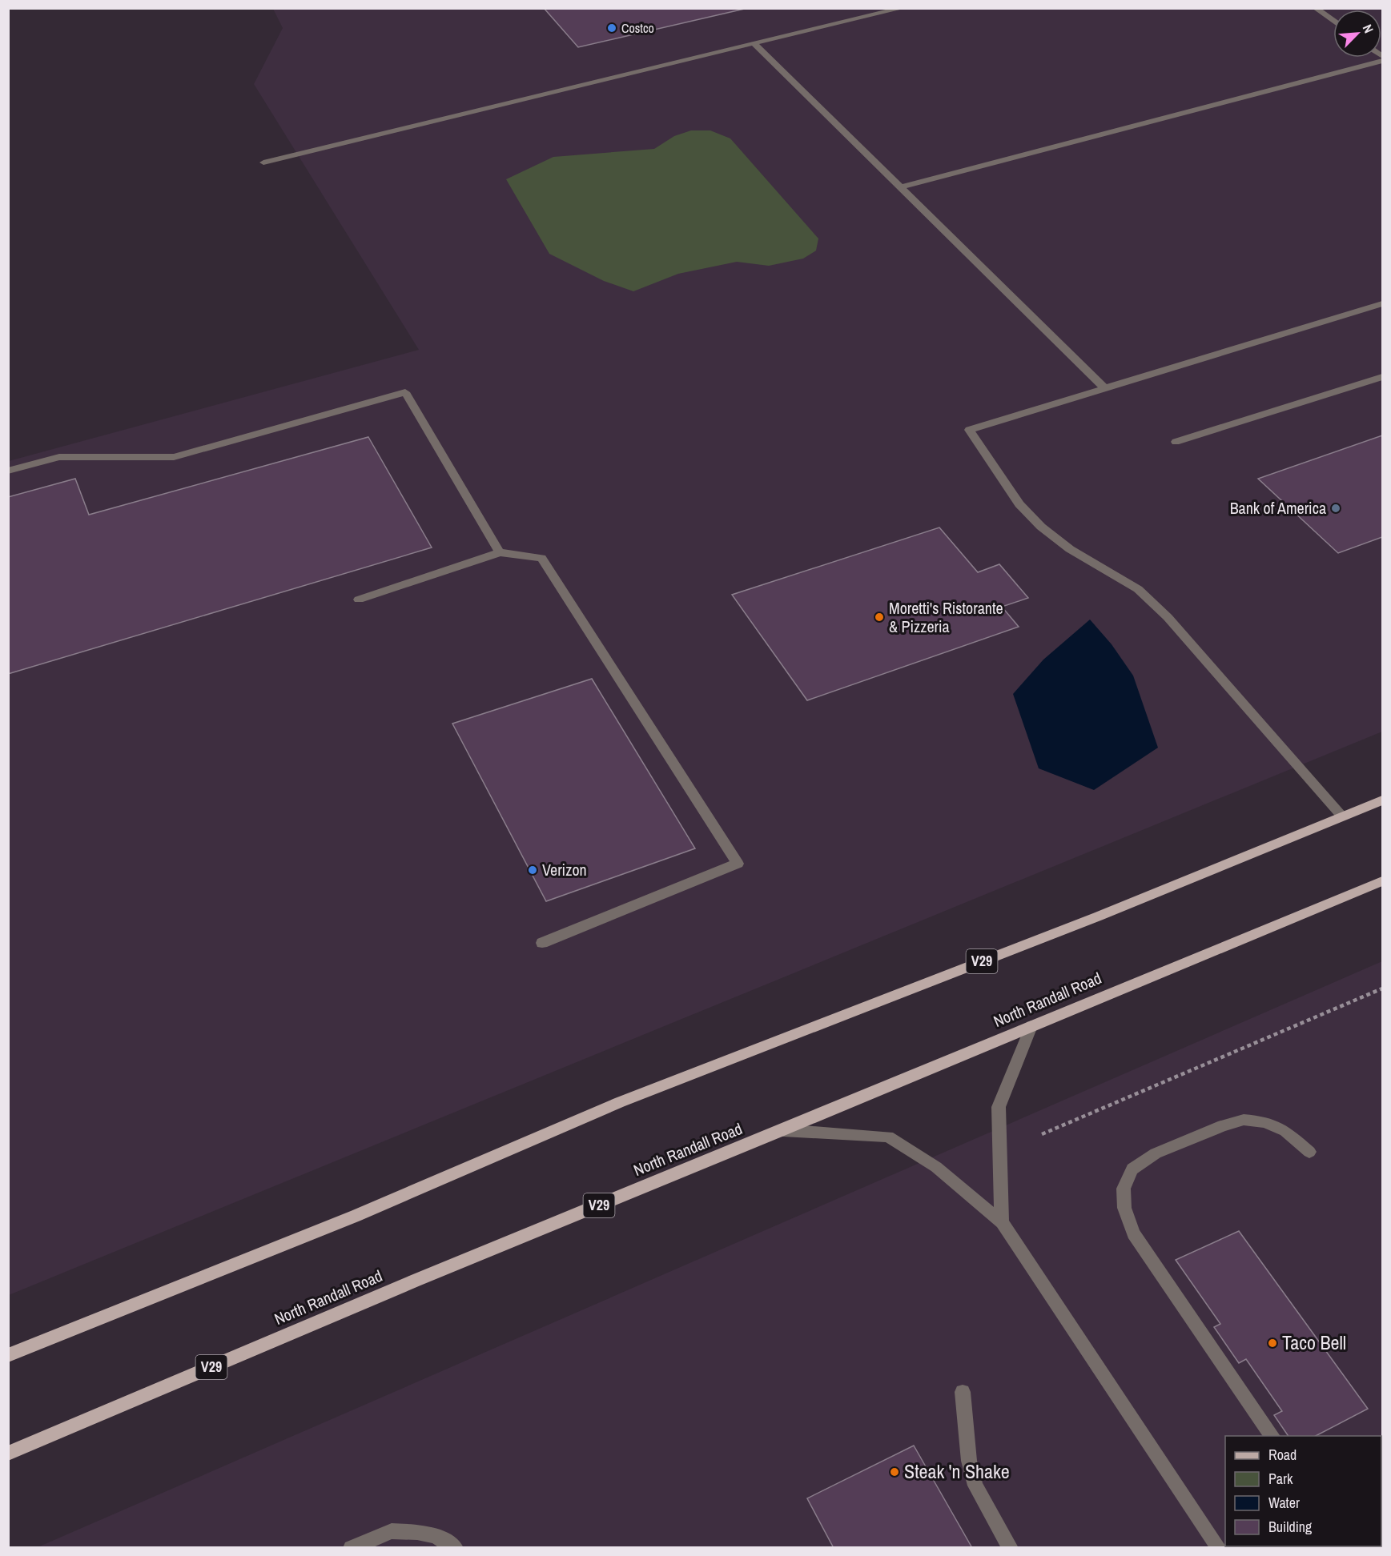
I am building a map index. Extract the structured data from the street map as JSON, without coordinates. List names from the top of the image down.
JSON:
{
  "streets": {
    "main road": ["V29", "North Randall Road"]
  },
  "places": [
    "Costco",
    "Bank of America",
    "Moretti's Ristorante & Pizzeria",
    "Verizon",
    "Taco Bell",
    "Steak 'n Shake"
  ],
  "legend": [
    "Road",
    "Park",
    "Water",
    "Building"
  ],
  "north": "top right"
}
